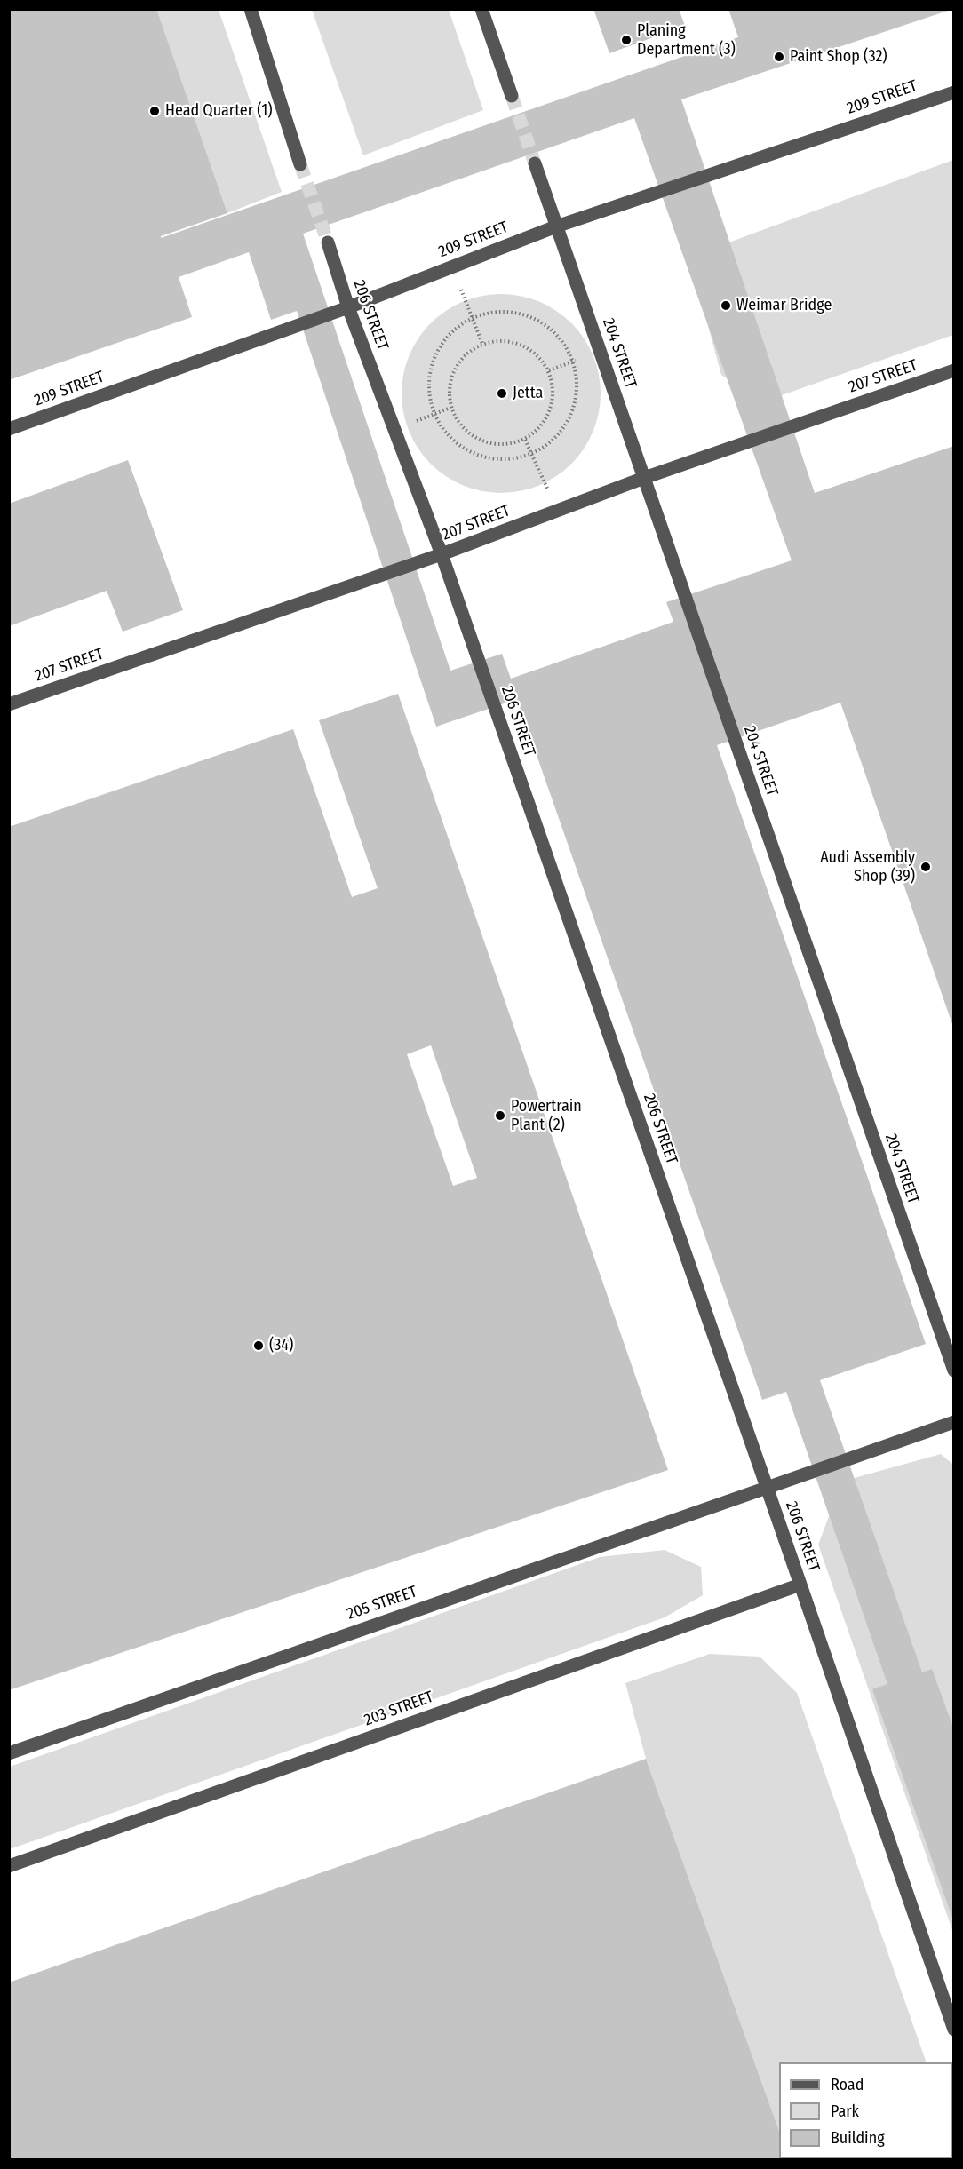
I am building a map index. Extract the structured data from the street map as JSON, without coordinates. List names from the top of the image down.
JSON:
{
  "streets": {
    "street": [
      "209 STREET",
      "206 STREET",
      "204 STREET",
      "207 STREET",
      "205 STREET",
      "203 STREET"
    ]
  },
  "crossings": [
    ["209 STREET", "206 STREET"],
    ["209 STREET", "204 STREET"],
    ["206 STREET", "207 STREET"],
    ["206 STREET", "205 STREET"],
    ["206 STREET", "203 STREET"],
    ["204 STREET", "207 STREET"]
  ],
  "places": [
    "Planing Department (3)",
    "Paint Shop (32)",
    "Head Quarter (1)",
    "Weimar Bridge",
    "Jetta",
    "Audi Assembly Shop (39)",
    "Powertrain Plant (2)",
    "(34)"
  ],
  "legend": ["Road", "Park", "Building"]
}
